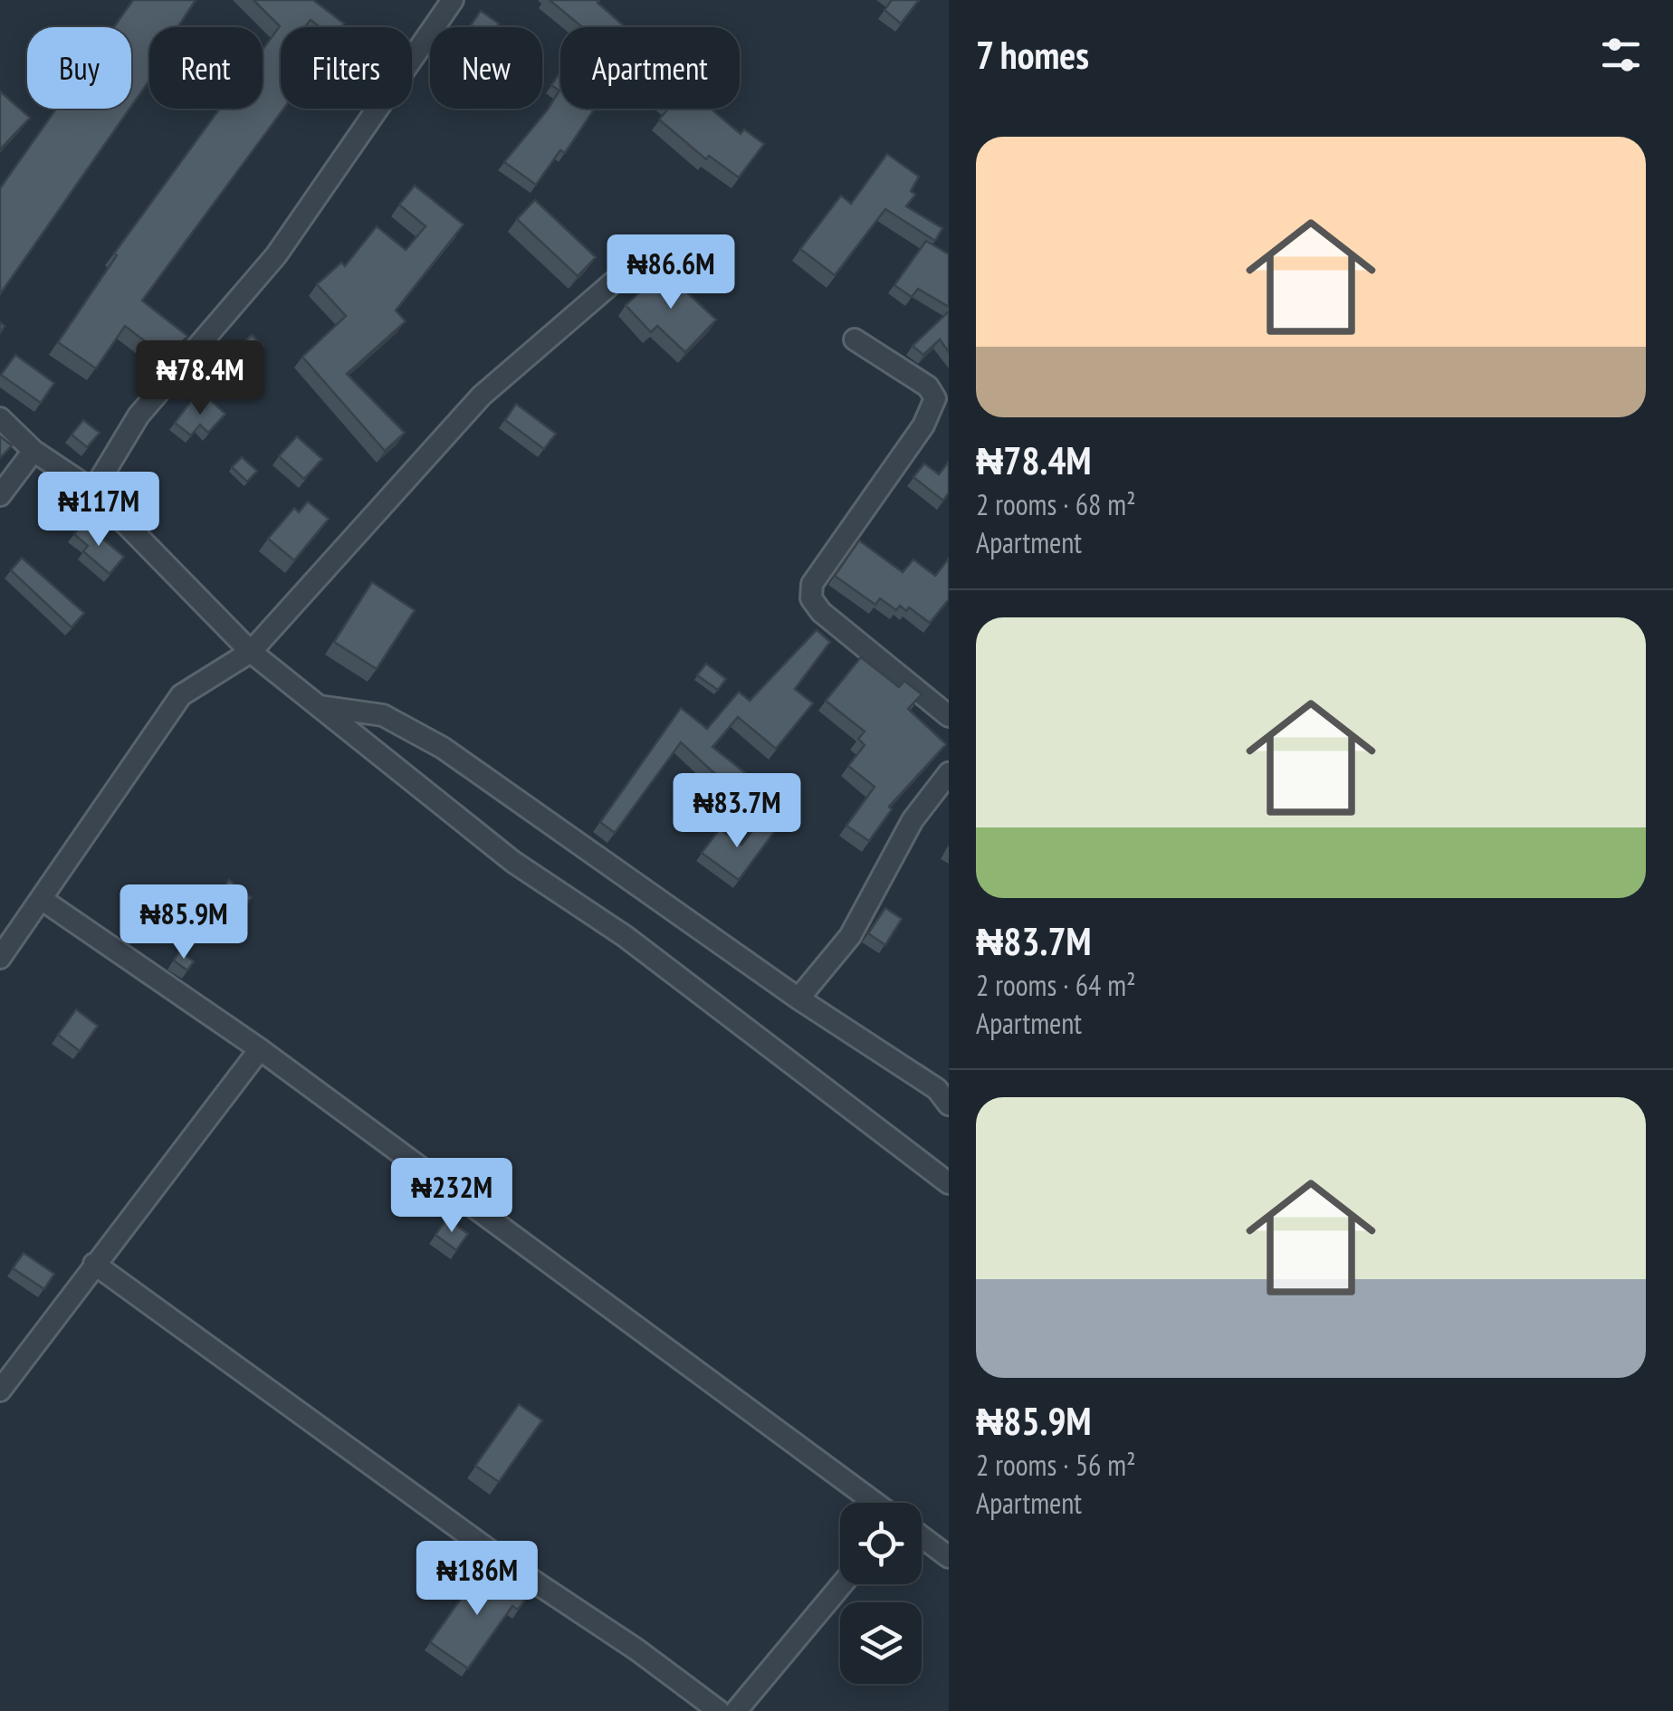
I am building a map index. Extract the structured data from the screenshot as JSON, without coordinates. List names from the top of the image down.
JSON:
{
  "page": {
    "heading": "7 homes",
    "chip": [
      "Buy",
      "Rent",
      "Filters",
      "New",
      "Apartment"
    ],
    "list": [
      {
        "name": "₦78.4M",
        "note": "2 rooms · 68 m² · Apartment"
      },
      {
        "name": "₦83.7M",
        "note": "2 rooms · 64 m² · Apartment"
      },
      {
        "name": "₦85.9M",
        "note": "2 rooms · 56 m² · Apartment"
      }
    ],
    "price": [
      "₦86.6M",
      "₦78.4M",
      "₦117M",
      "₦83.7M",
      "₦85.9M",
      "₦232M",
      "₦186M"
    ]
  }
}
